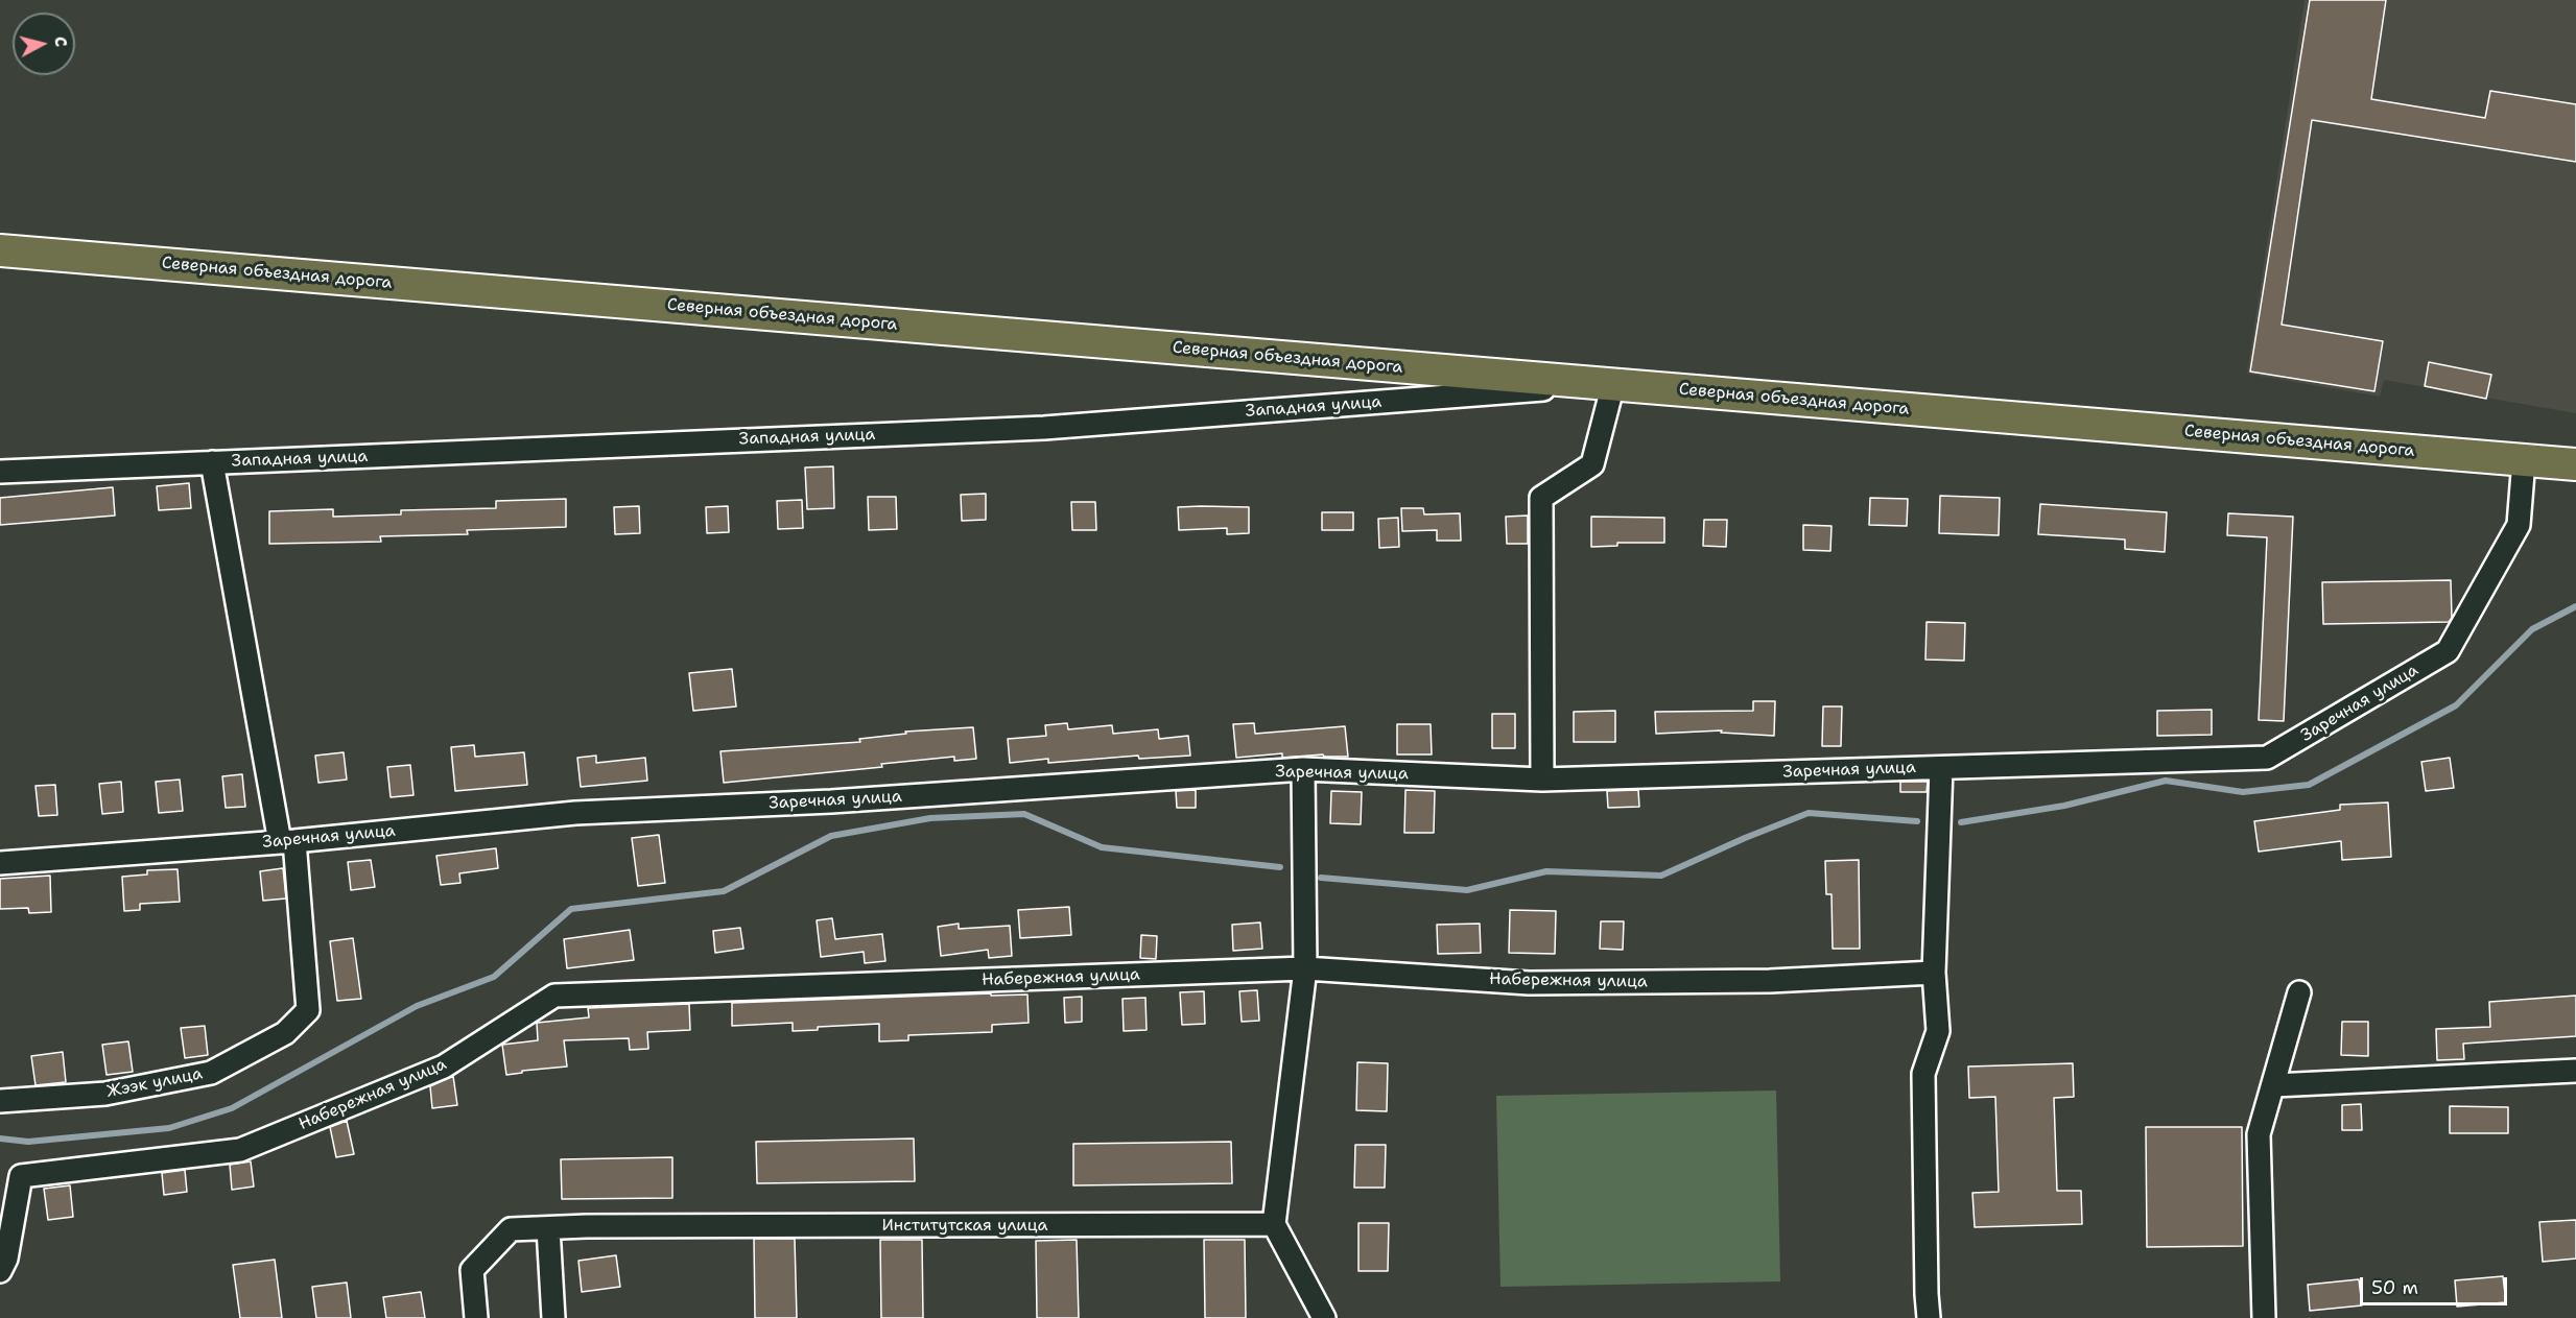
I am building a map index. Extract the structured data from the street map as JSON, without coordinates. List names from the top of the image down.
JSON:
{
  "streets": {
    "highway": ["Северная объездная дорога"],
    "street": [
      "Западная улица",
      "Заречная улица",
      "Набережная улица",
      "Жээк улица",
      "Институтская улица"
    ]
  },
  "crossings": [
    ["Северная объездная дорога", "Западная улица"],
    ["Северная объездная дорога", "Заречная улица"],
    ["Западная улица", "Жээк улица"],
    ["Заречная улица", "Жээк улица"]
  ],
  "scale_bar": "50 m",
  "north": "right"
}
